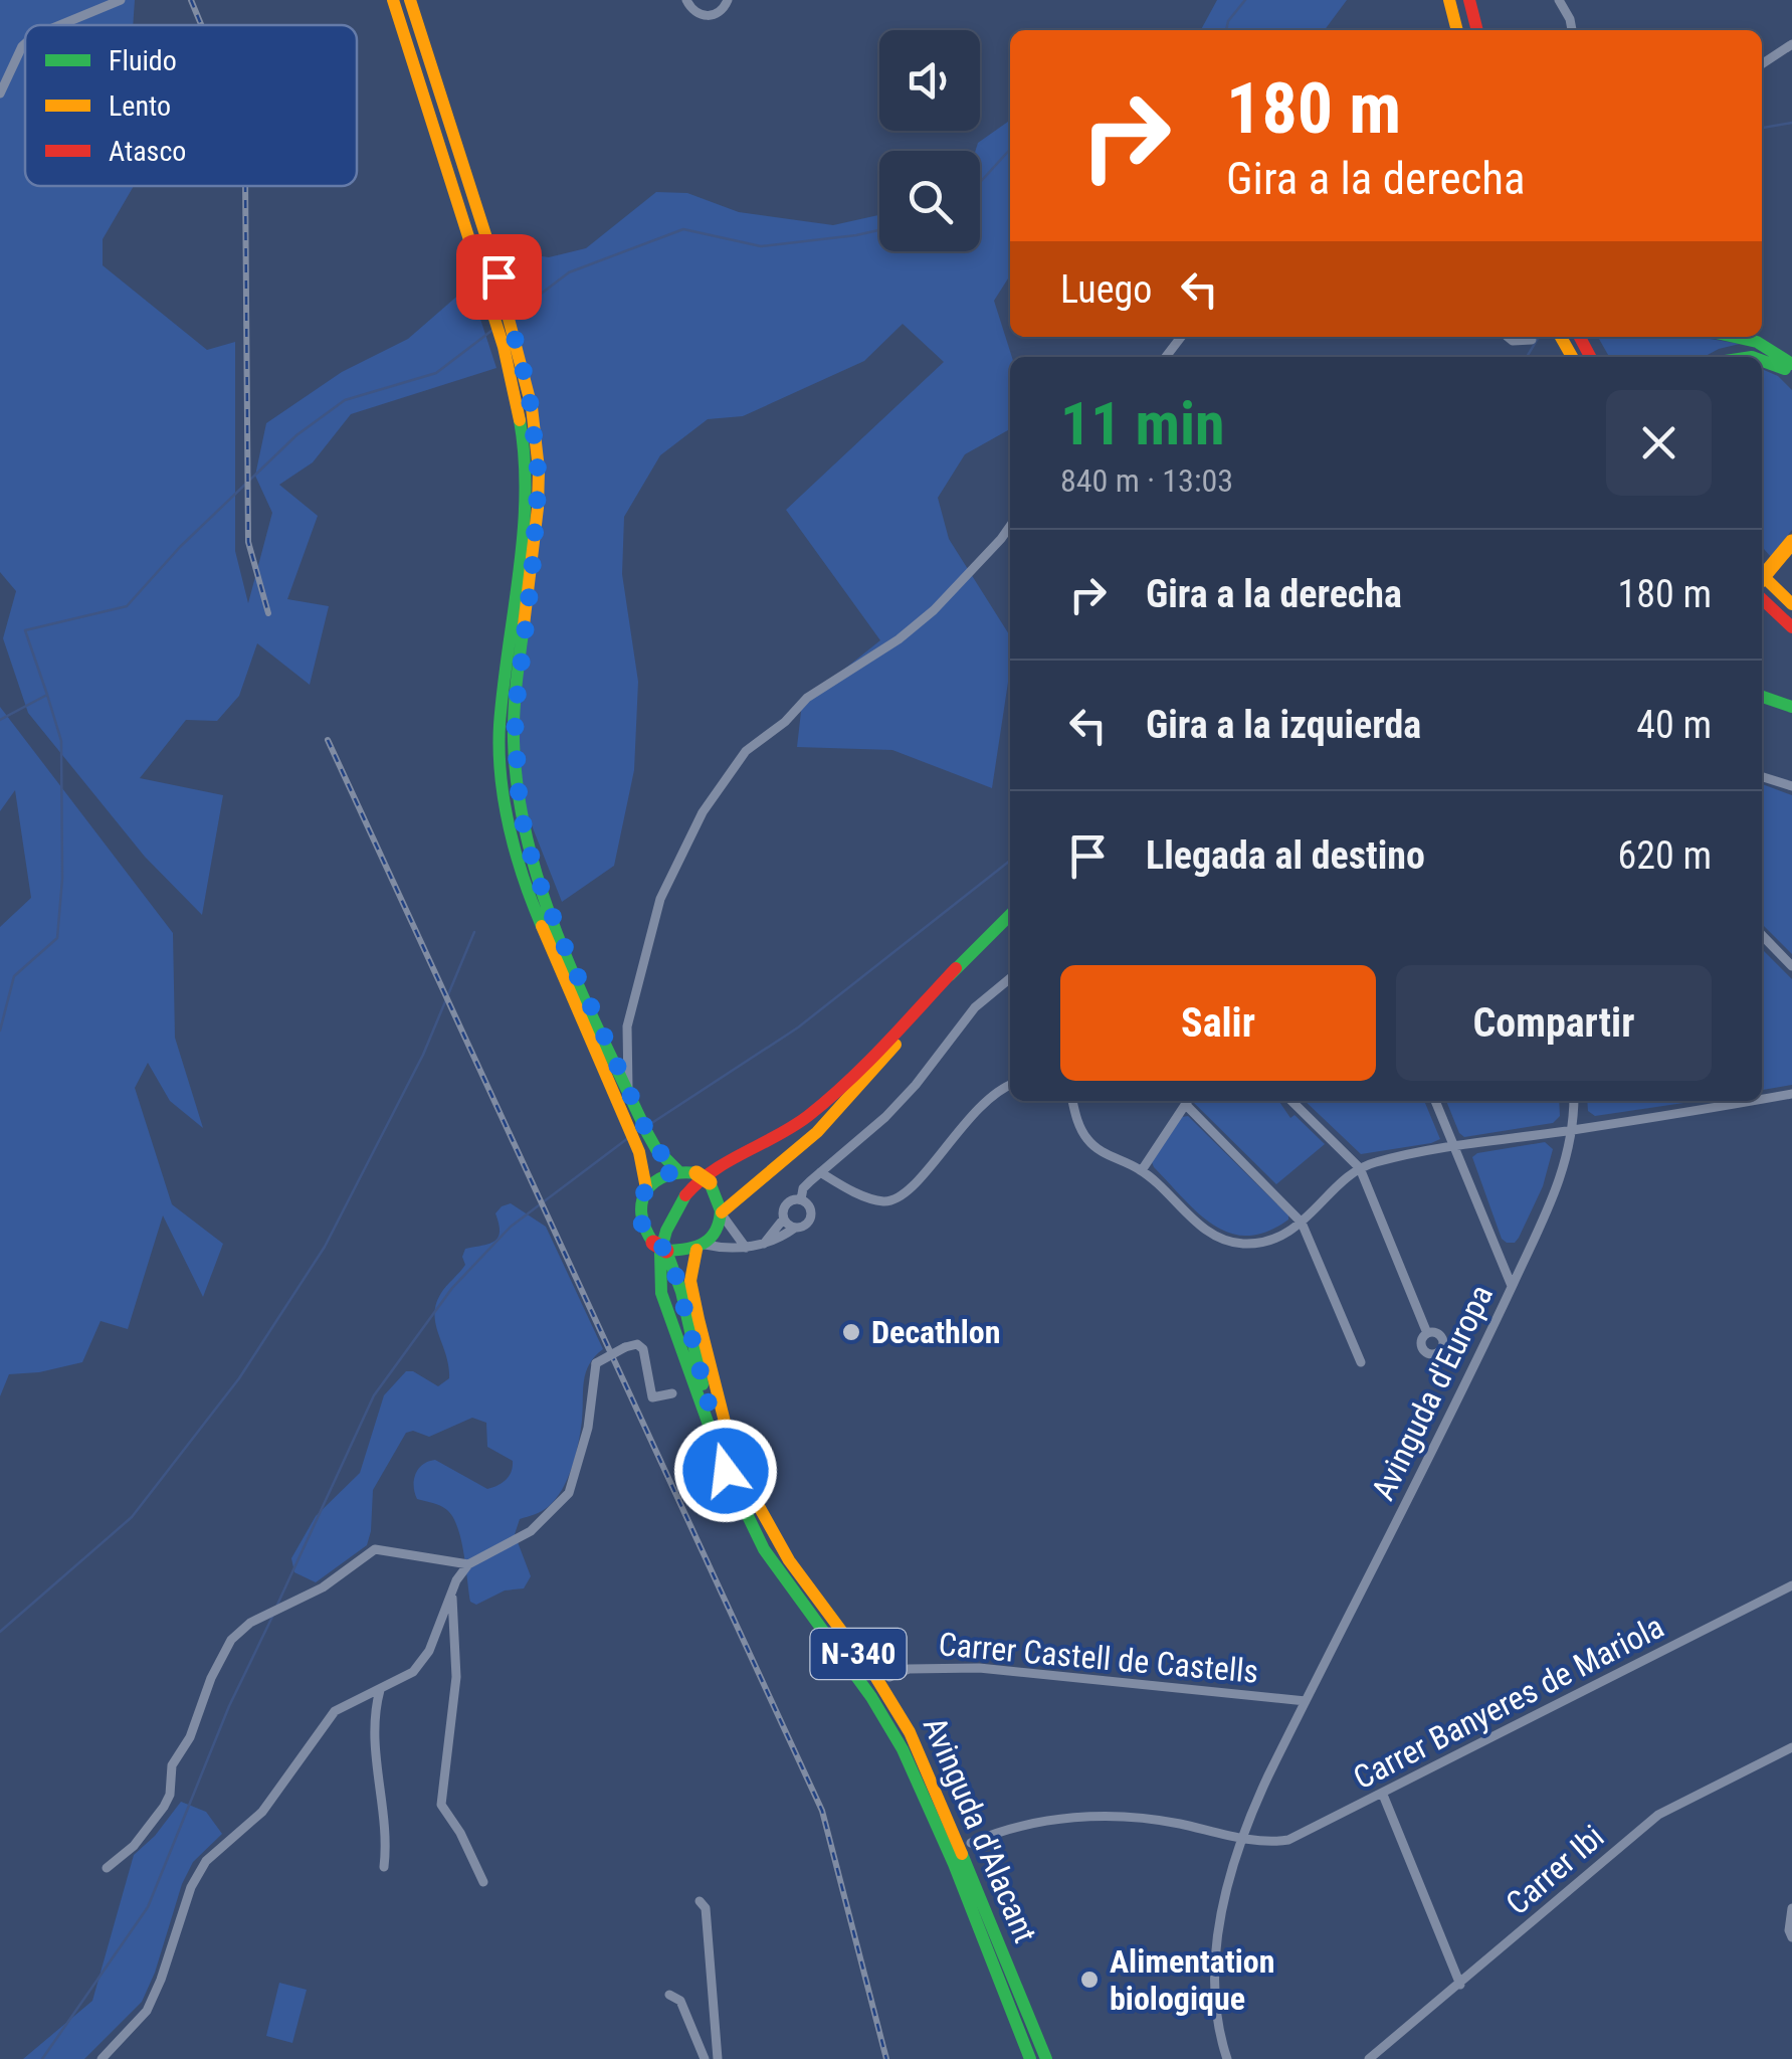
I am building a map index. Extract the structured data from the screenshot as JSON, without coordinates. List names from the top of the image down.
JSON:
{
  "streets": {
    "main road": ["N-340", "Avinguda d'Alacant"],
    "street": [
      "Avinguda d'Europa",
      "Carrer Castell de Castells",
      "Carrer Banyeres de Mariola",
      "Carrer Ibi"
    ]
  },
  "crossings": [
    ["Avinguda d'Europa", "Carrer Castell de Castells"],
    ["Avinguda d'Europa", "Carrer Banyeres de Mariola"],
    ["N-340", "Avinguda d'Alacant"]
  ],
  "places": ["Decathlon", "Alimentation biologique"],
  "legend": ["Fluido", "Lento", "Atasco"],
  "page": {
    "turn": ["180 m", "Gira a la derecha"],
    "then": "Luego",
    "heading": ["11 min", "840 m · 13:03"],
    "list": [
      {
        "name": "Gira a la derecha",
        "value": "180 m"
      },
      {
        "name": "Gira a la izquierda",
        "value": "40 m"
      },
      {
        "name": "Llegada al destino",
        "value": "620 m"
      }
    ],
    "buttons": ["Salir", "Compartir"]
  }
}
